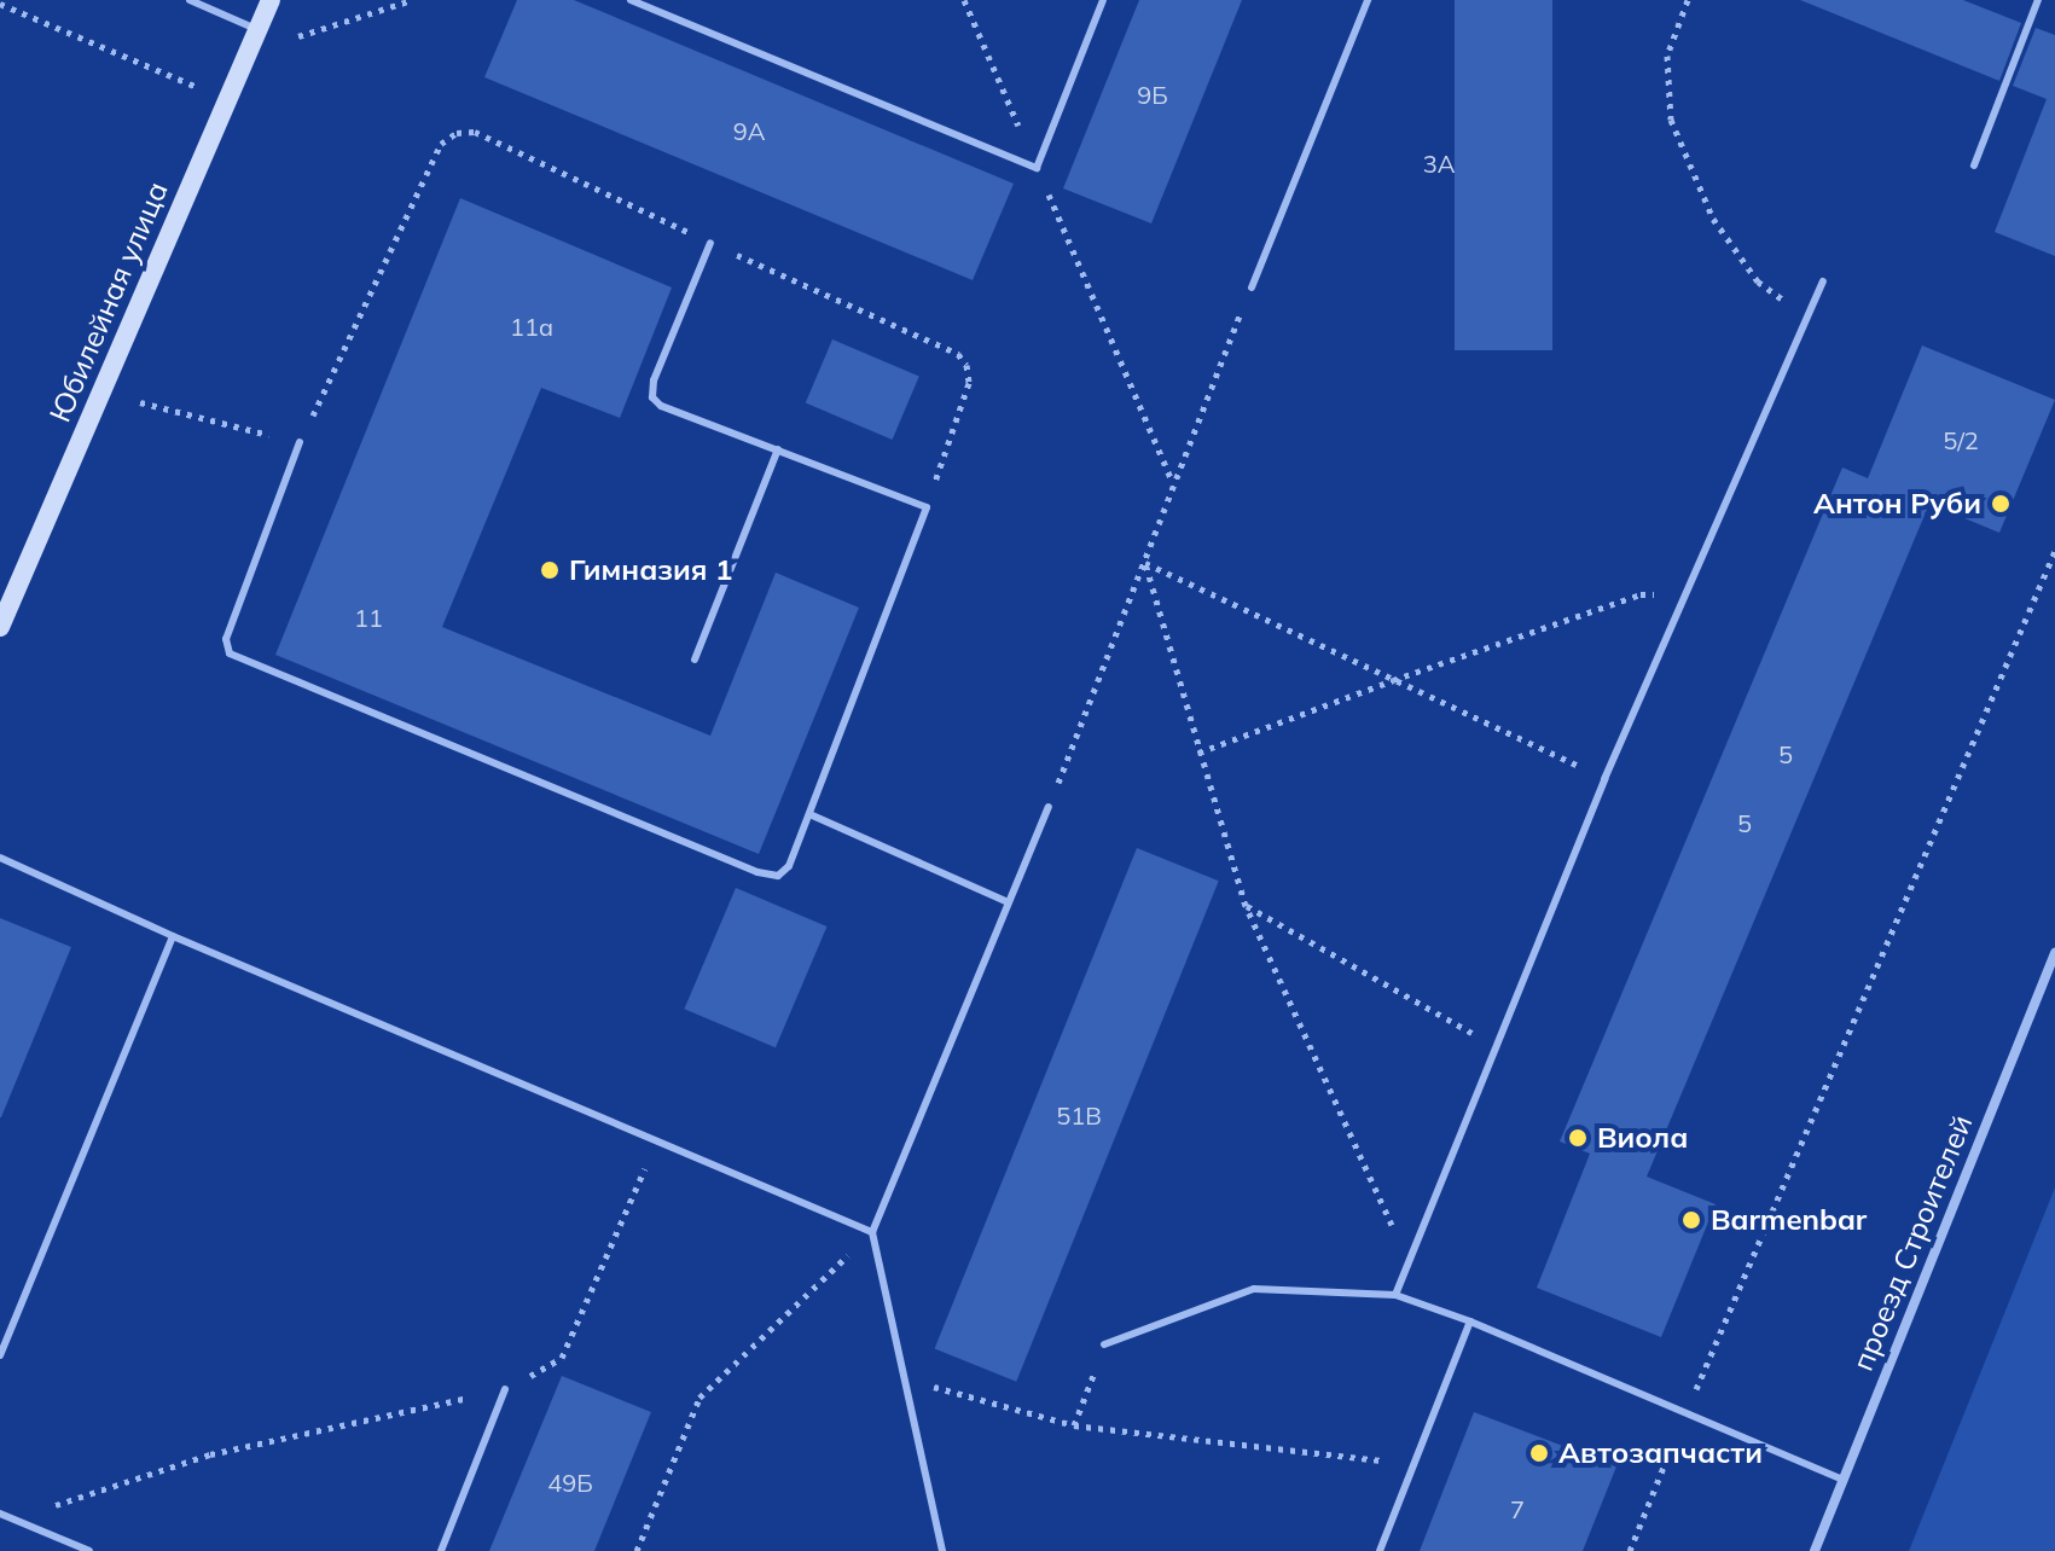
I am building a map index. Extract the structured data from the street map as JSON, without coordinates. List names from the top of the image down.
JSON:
{
  "streets": {
    "street": ["Юбилейная улица", "проезд Строителей"]
  },
  "places": [
    "Антон Руби",
    "Гимназия 1",
    "Виола",
    "Barmenbar",
    "Автозапчасти"
  ],
  "house_numbers": [
    "9Б",
    "9А",
    "3А",
    "11a",
    "5/2",
    "11",
    "5",
    "5",
    "51В",
    "49Б",
    "7"
  ]
}
